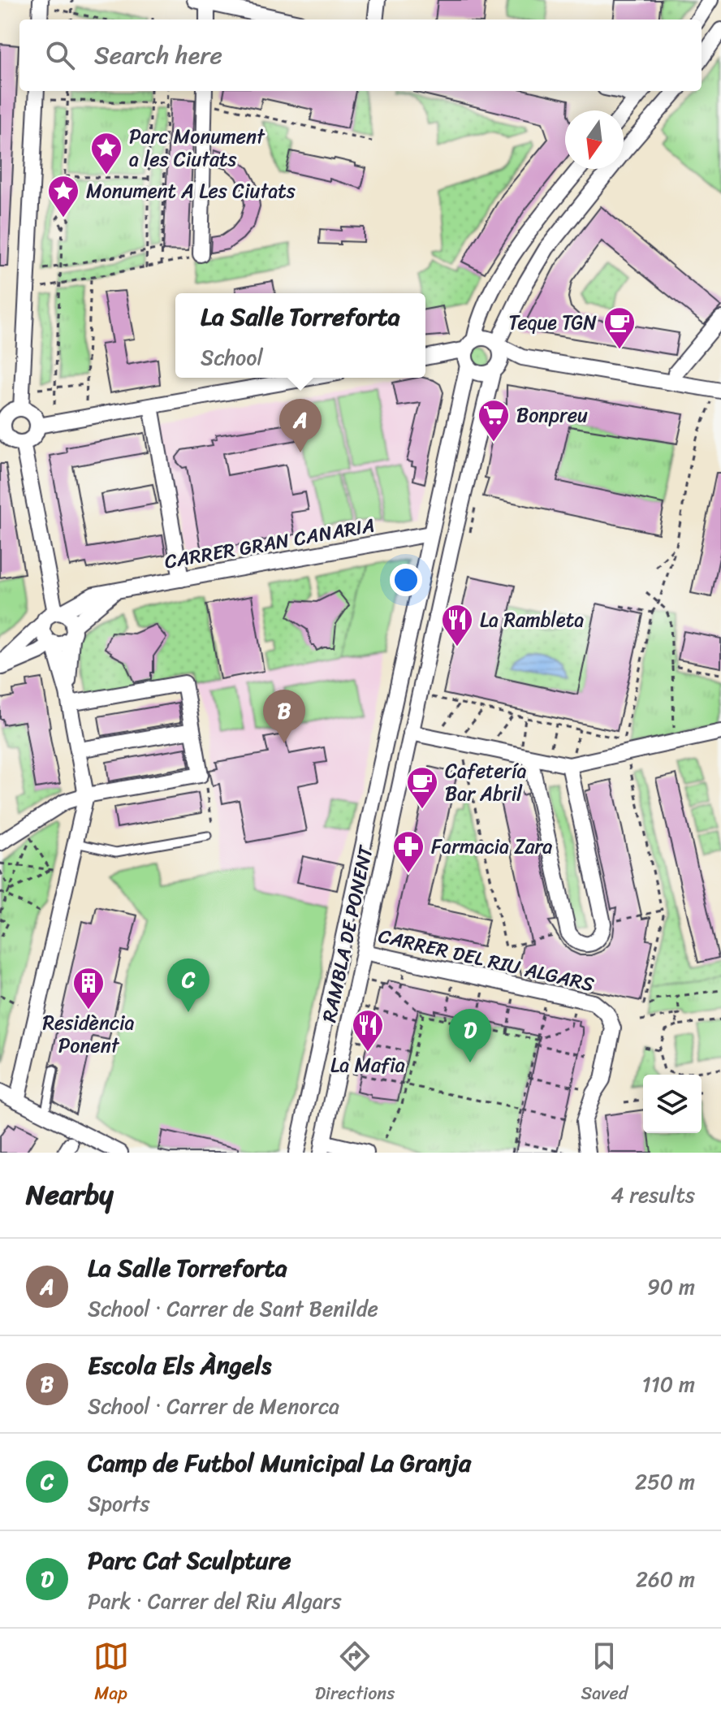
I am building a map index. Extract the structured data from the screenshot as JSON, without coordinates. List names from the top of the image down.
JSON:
{
  "streets": {
    "street": ["CARRER GRAN CANARIA", "RAMBLA DE PONENT", "CARRER DEL RIU ALGARS"]
  },
  "crossings": [
    ["CARRER GRAN CANARIA", "RAMBLA DE PONENT"],
    ["RAMBLA DE PONENT", "CARRER DEL RIU ALGARS"]
  ],
  "places": {
    "place": ["Parc Monument a les Ciutats", "Monument A Les Ciutats"],
    "cafe": ["Teque TGN", "Cafetería Bar Abril"],
    "supermarket": ["Bonpreu"],
    "restaurant": ["La Rambleta", "La Mafia"],
    "pharmacy": ["Farmacia Zara"],
    "building": ["Residència Ponent"]
  },
  "north": "bottom",
  "page": {
    "search": "Search here",
    "popup": ["La Salle Torreforta", "School"],
    "pins": [
      "A",
      "B",
      "C",
      "D"
    ],
    "heading": ["Nearby", "4 results"],
    "list": [
      {
        "mark": "A",
        "name": "La Salle Torreforta",
        "note": "School · Carrer de Sant Benilde",
        "value": "90 m"
      },
      {
        "mark": "B",
        "name": "Escola Els Àngels",
        "note": "School · Carrer de Menorca",
        "value": "110 m"
      },
      {
        "mark": "C",
        "name": "Camp de Futbol Municipal La Granja",
        "note": "Sports",
        "value": "250 m"
      },
      {
        "mark": "D",
        "name": "Parc Cat Sculpture",
        "note": "Park · Carrer del Riu Algars",
        "value": "260 m"
      }
    ],
    "nav": ["Map", "Directions", "Saved"]
  }
}
